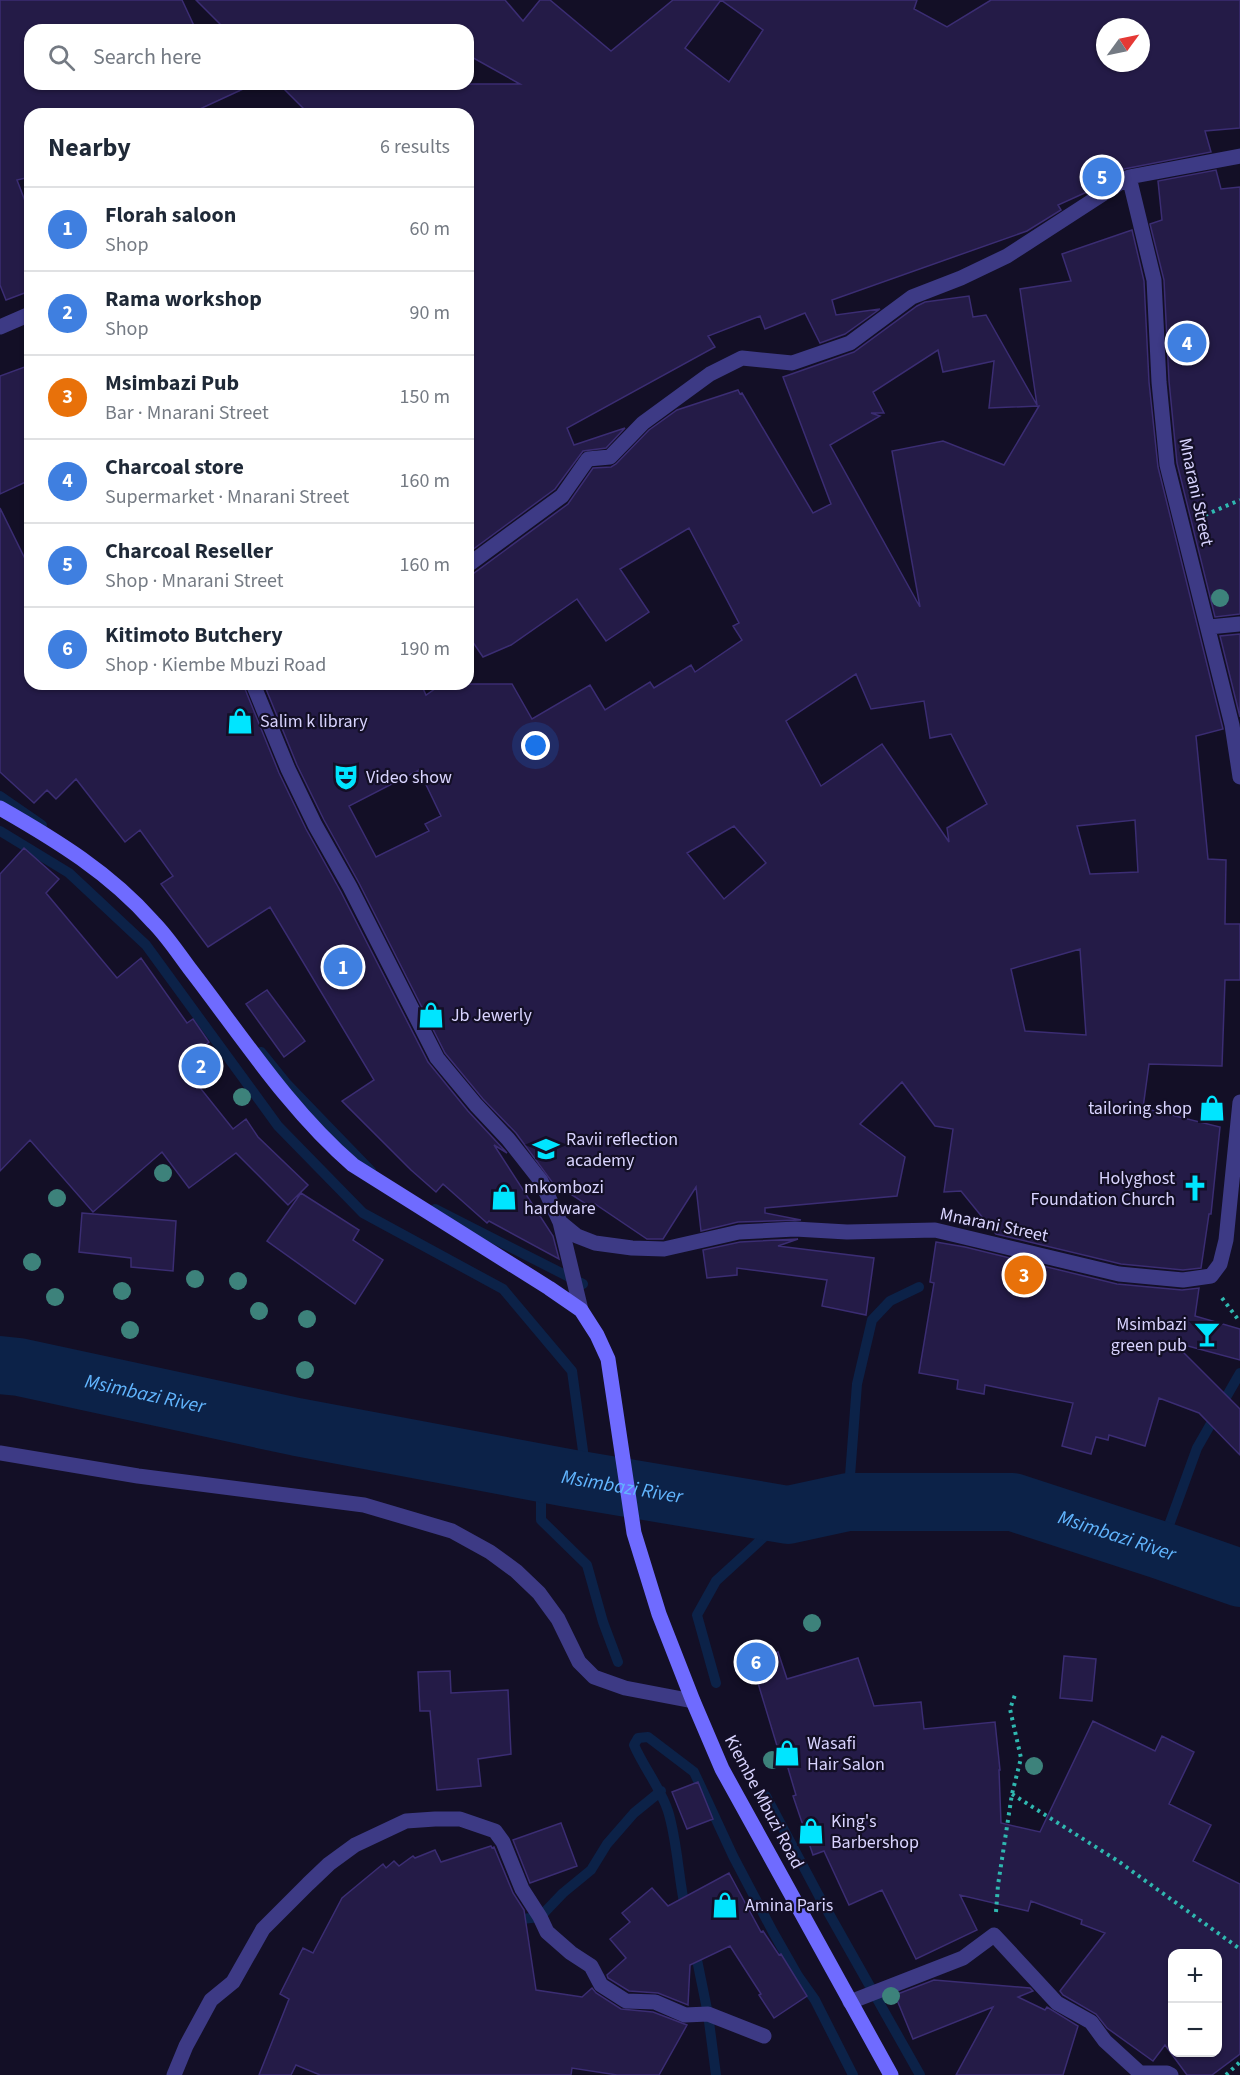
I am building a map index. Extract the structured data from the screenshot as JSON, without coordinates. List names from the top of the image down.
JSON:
{
  "streets": {
    "main road": ["Kiembe Mbuzi Road"],
    "street": ["Mnarani Street"]
  },
  "water": ["Msimbazi River"],
  "places": {
    "shop": [
      "Salim k library",
      "Jb Jewerly",
      "tailoring shop",
      "mkombozi hardware",
      "Wasafi Hair Salon",
      "King's Barbershop",
      "Amina Paris"
    ],
    "theatre": ["Video show"],
    "school or university": ["Ravii reflection academy"],
    "church": ["Holyghost Foundation Church"],
    "bar": ["Msimbazi green pub"]
  },
  "north": "top right",
  "page": {
    "search": "Search here",
    "heading": ["Nearby", "6 results"],
    "pins": [
      "5",
      "4",
      "1",
      "2",
      "3",
      "6"
    ],
    "list": [
      {
        "mark": "1",
        "name": "Florah saloon",
        "note": "Shop",
        "value": "60 m"
      },
      {
        "mark": "2",
        "name": "Rama workshop",
        "note": "Shop",
        "value": "90 m"
      },
      {
        "mark": "3",
        "name": "Msimbazi Pub",
        "note": "Bar · Mnarani Street",
        "value": "150 m"
      },
      {
        "mark": "4",
        "name": "Charcoal store",
        "note": "Supermarket · Mnarani Street",
        "value": "160 m"
      },
      {
        "mark": "5",
        "name": "Charcoal Reseller",
        "note": "Shop · Mnarani Street",
        "value": "160 m"
      },
      {
        "mark": "6",
        "name": "Kitimoto Butchery",
        "note": "Shop · Kiembe Mbuzi Road",
        "value": "190 m"
      }
    ],
    "map_buttons": ["+", "−"]
  }
}
